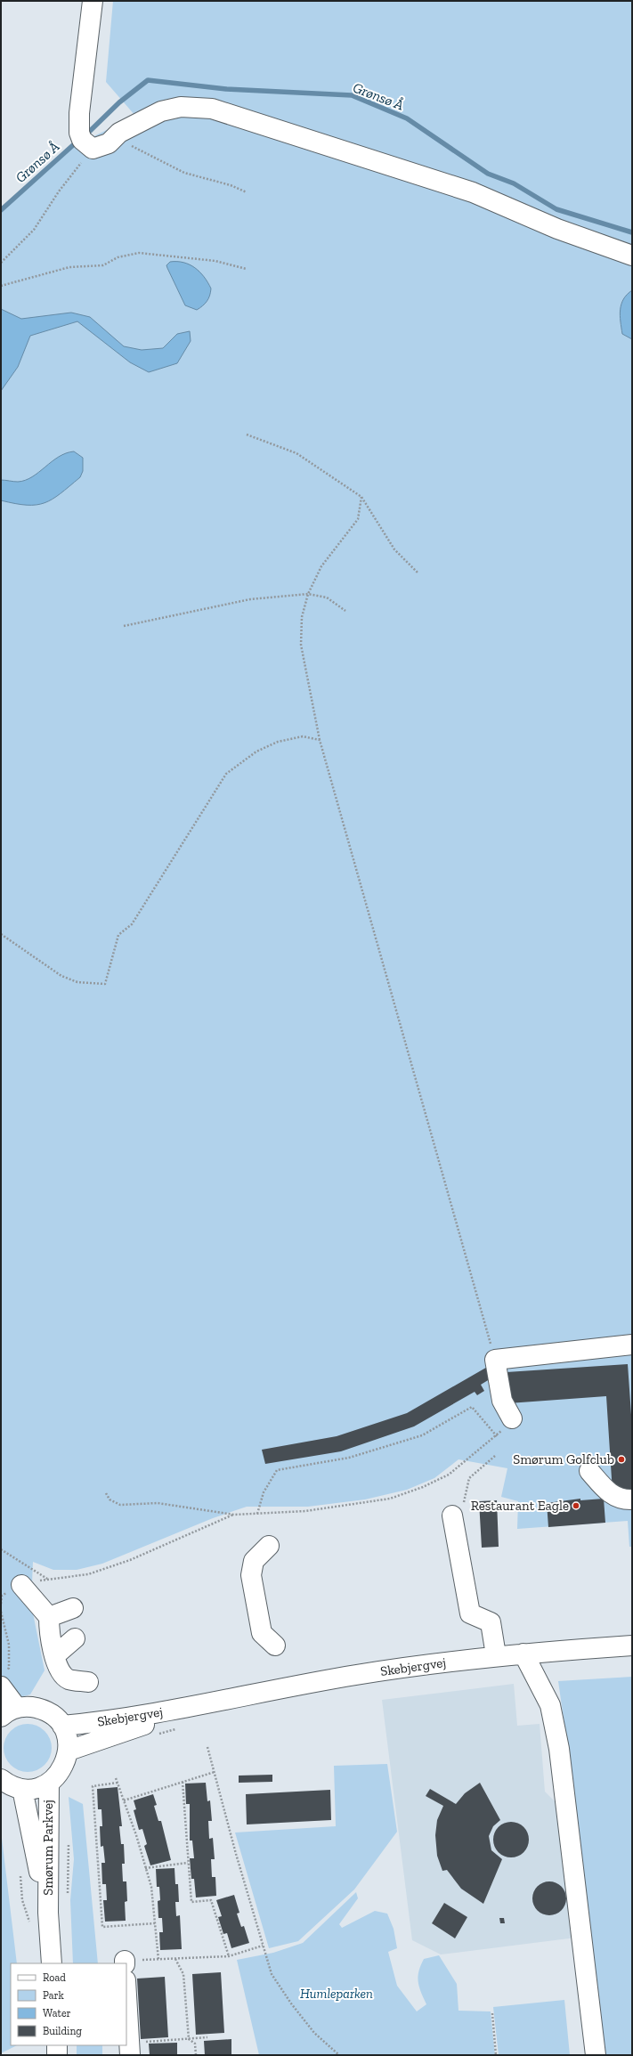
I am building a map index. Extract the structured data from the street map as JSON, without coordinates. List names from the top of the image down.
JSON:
{
  "streets": {
    "street": ["Skebjergvej", "Smørum Parkvej"]
  },
  "water": ["Grønsø Å"],
  "parks": ["Humleparken"],
  "places": ["Smørum Golfclub", "Restaurant Eagle"],
  "legend": [
    "Road",
    "Park",
    "Water",
    "Building"
  ]
}
